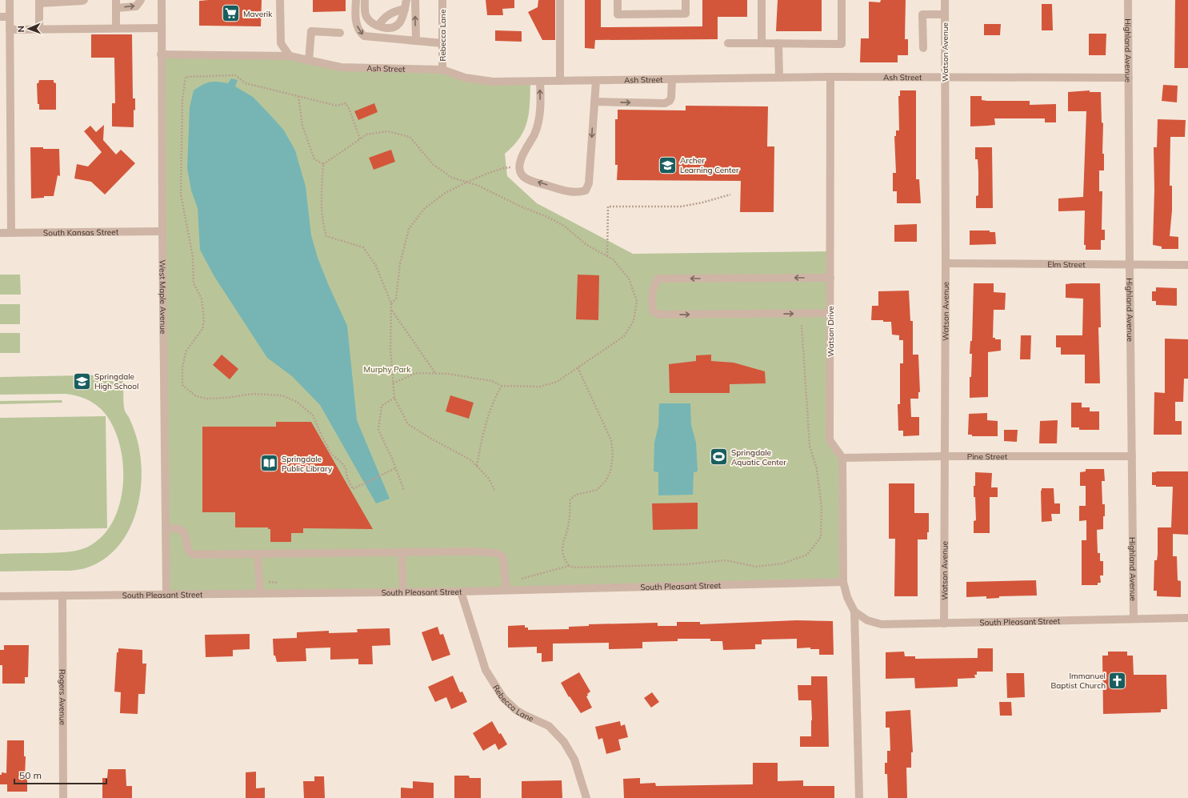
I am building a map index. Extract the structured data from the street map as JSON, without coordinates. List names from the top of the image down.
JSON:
{
  "streets": {
    "street": [
      "Rebecca Lane",
      "Highland Avenue",
      "Watson Avenue",
      "Ash Street",
      "South Kansas Street",
      "Elm Street",
      "West Maple Avenue",
      "Watson Drive",
      "Pine Street",
      "South Pleasant Street",
      "Rogers Avenue"
    ]
  },
  "crossings": [
    ["Rebecca Lane", "Ash Street"],
    ["Rebecca Lane", "South Pleasant Street"],
    ["Highland Avenue", "Ash Street"],
    ["Highland Avenue", "Elm Street"],
    ["Highland Avenue", "Pine Street"],
    ["Highland Avenue", "South Pleasant Street"],
    ["Watson Avenue", "Ash Street"],
    ["Watson Avenue", "Elm Street"],
    ["Watson Avenue", "Pine Street"],
    ["Watson Avenue", "South Pleasant Street"],
    ["Ash Street", "West Maple Avenue"],
    ["Ash Street", "Watson Drive"],
    ["South Kansas Street", "West Maple Avenue"],
    ["West Maple Avenue", "South Pleasant Street"],
    ["Watson Drive", "Pine Street"],
    ["South Pleasant Street", "Rogers Avenue"]
  ],
  "parks": ["Murphy Park"],
  "places": {
    "supermarket": ["Maverik"],
    "school or university": ["Archer Learning Center", "Springdale High School"],
    "sports": ["Springdale Aquatic Center"],
    "library": ["Springdale Public Library"],
    "church": ["Immanuel Baptist Church"]
  },
  "scale_bar": "50 m",
  "north": "left"
}
